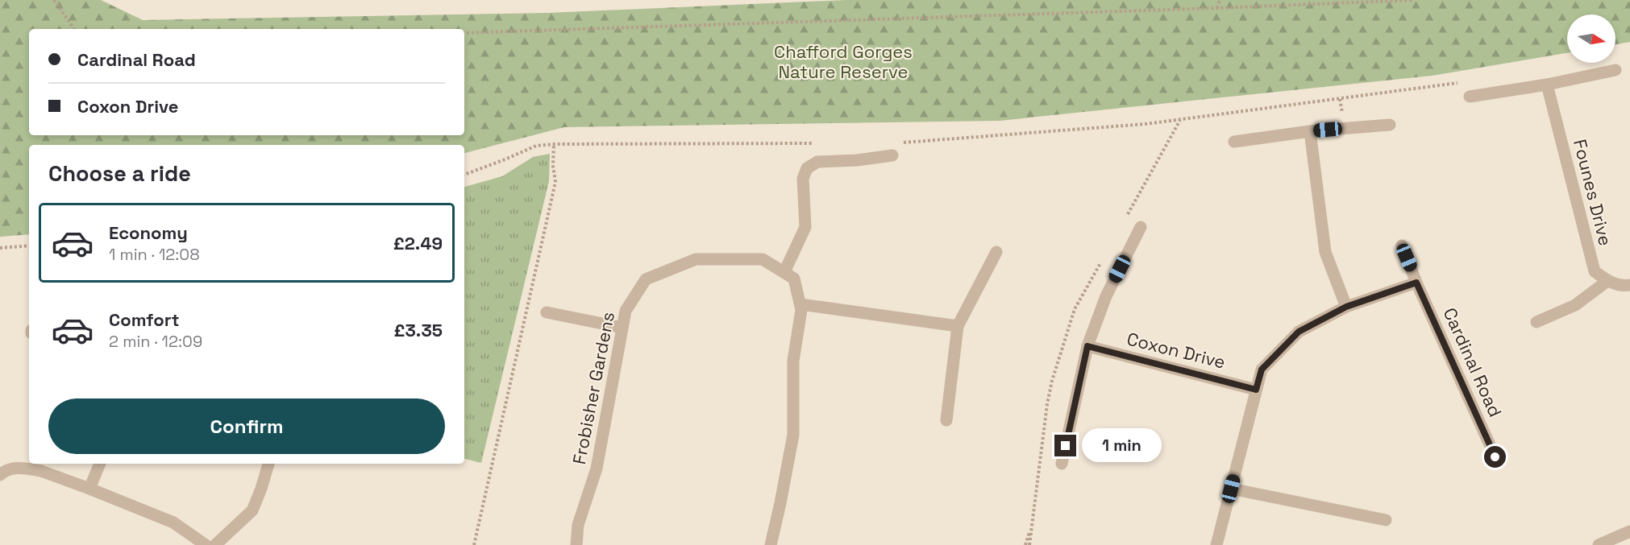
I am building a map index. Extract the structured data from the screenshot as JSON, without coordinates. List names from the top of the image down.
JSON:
{
  "streets": {
    "street": [
      "Founes Drive",
      "Coxon Drive",
      "Cardinal Road",
      "Frobisher Gardens"
    ]
  },
  "parks": ["Chafford Gorges Nature Reserve"],
  "north": "right",
  "page": {
    "banner": ["Cardinal Road", "Coxon Drive"],
    "heading": "Choose a ride",
    "list": [
      {
        "name": "Economy",
        "note": "1 min · 12:08",
        "value": "£2.49"
      },
      {
        "name": "Comfort",
        "note": "2 min · 12:09",
        "value": "£3.35"
      }
    ],
    "buttons": "Confirm",
    "bubble": "1 min"
  }
}
